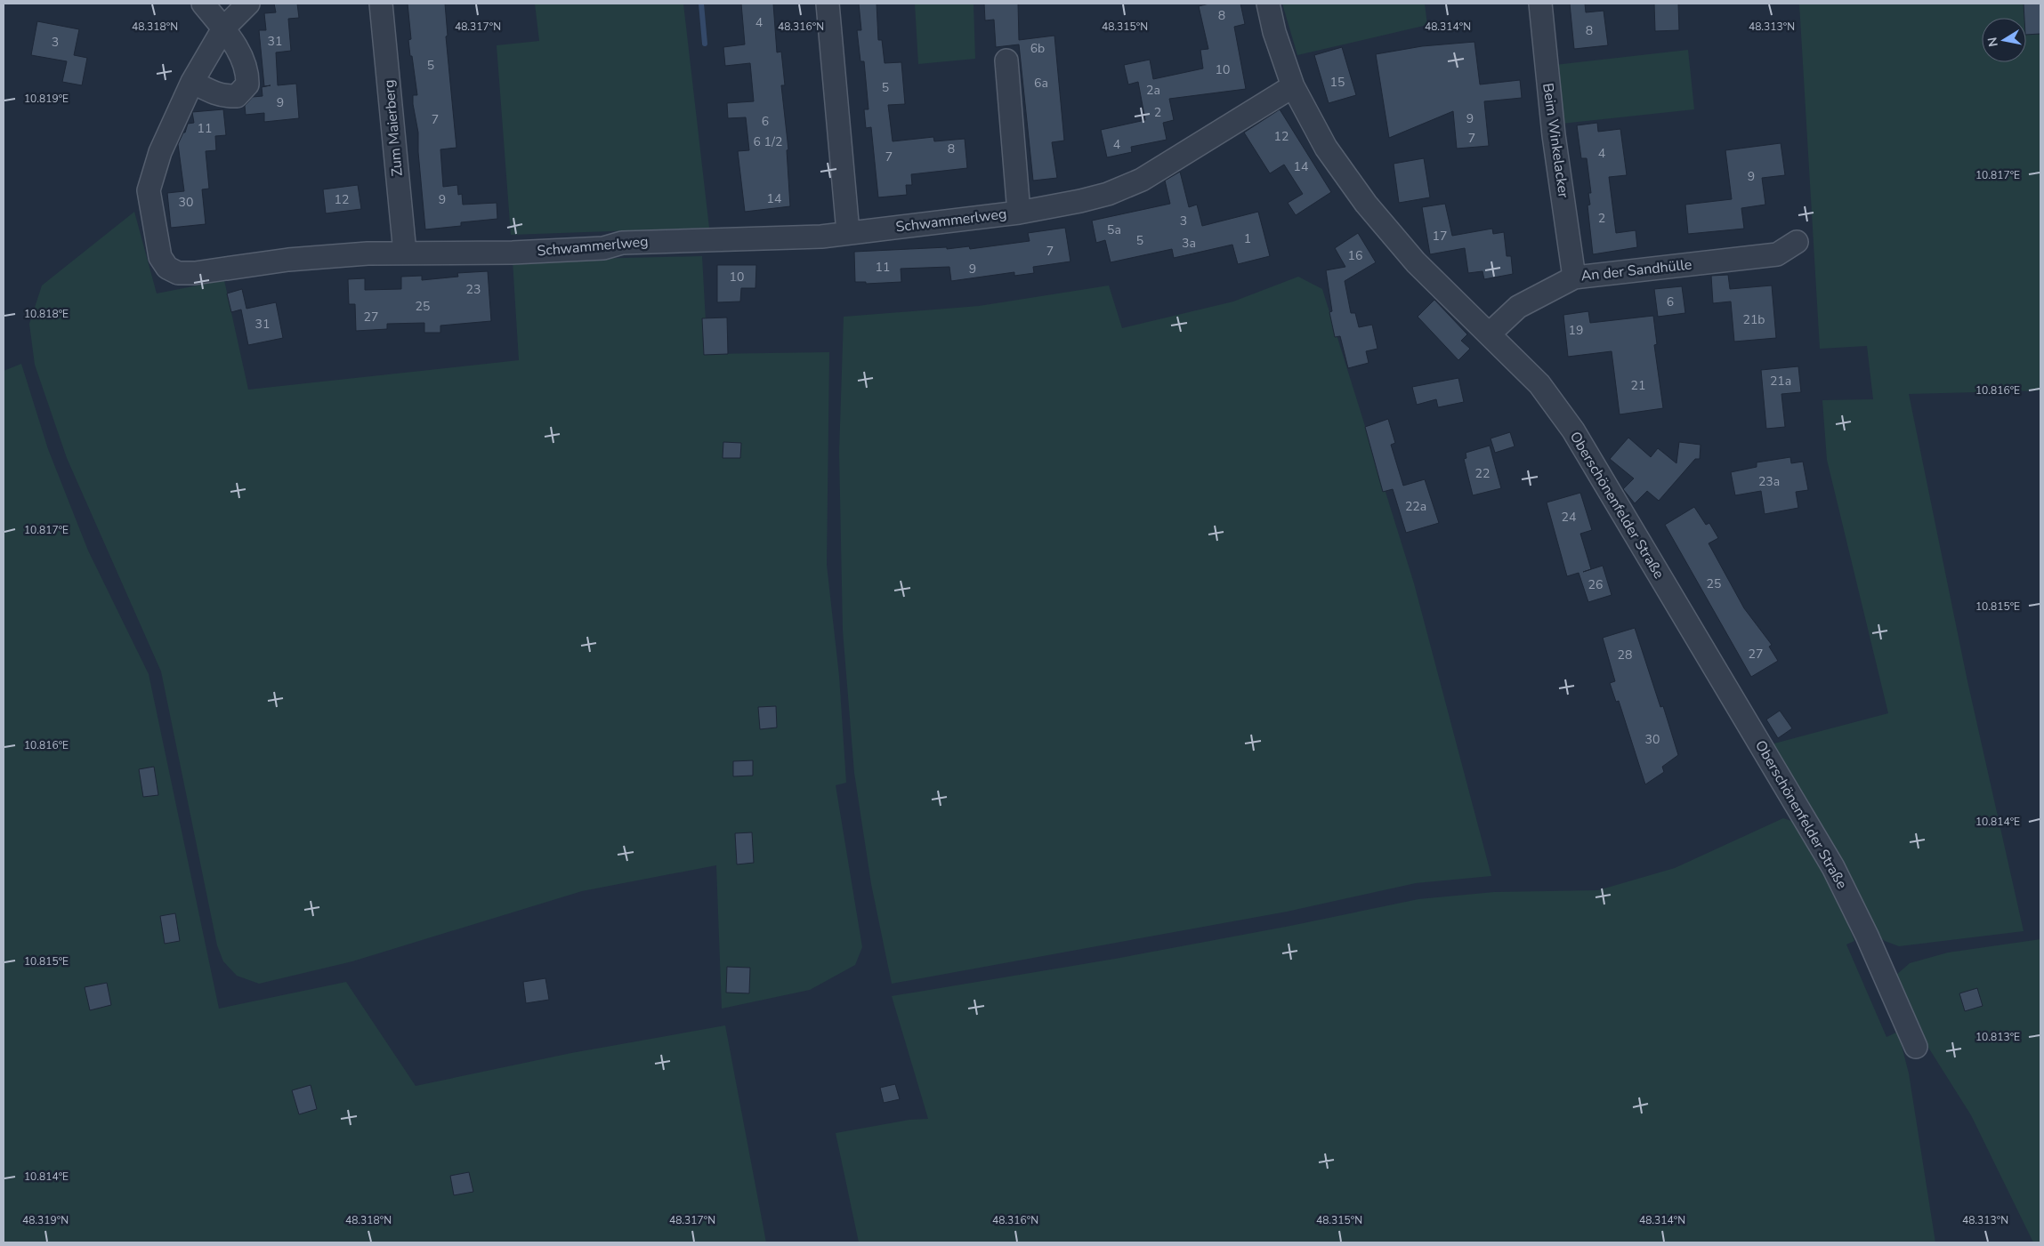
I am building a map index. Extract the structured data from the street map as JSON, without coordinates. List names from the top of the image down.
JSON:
{
  "streets": {
    "street": [
      "Zum Maierberg",
      "Beim Winkelacker",
      "Schwammerlweg",
      "An der Sandhülle",
      "Oberschönenfelder Straße"
    ]
  },
  "crossings": [
    ["Zum Maierberg", "Schwammerlweg"],
    ["Beim Winkelacker", "An der Sandhülle"],
    ["Schwammerlweg", "Oberschönenfelder Straße"],
    ["An der Sandhülle", "Oberschönenfelder Straße"]
  ],
  "house_numbers": [
    "8",
    "4",
    "8",
    "31",
    "3",
    "6b",
    "5",
    "10",
    "15",
    "6a",
    "5",
    "2a",
    "9",
    "2",
    "9",
    "7",
    "6",
    "11",
    "12",
    "7",
    "6 1/2",
    "4",
    "8",
    "4",
    "7",
    "14",
    "9",
    "14",
    "12",
    "9",
    "30",
    "2",
    "3",
    "5a",
    "17",
    "1",
    "5",
    "3a",
    "7",
    "16",
    "11",
    "9",
    "10",
    "23",
    "6",
    "25",
    "27",
    "21b",
    "31",
    "19",
    "21a",
    "21",
    "22",
    "23a",
    "22a",
    "24",
    "25",
    "26",
    "27",
    "28",
    "30"
  ],
  "north": "left",
  "coordinates": [
    "48.318°N",
    "48.317°N",
    "48.316°N",
    "48.315°N",
    "48.314°N",
    "48.313°N",
    "10.819°E",
    "10.817°E",
    "10.818°E",
    "10.816°E",
    "10.815°E",
    "10.814°E",
    "10.813°E",
    "48.319°N"
  ]
}
